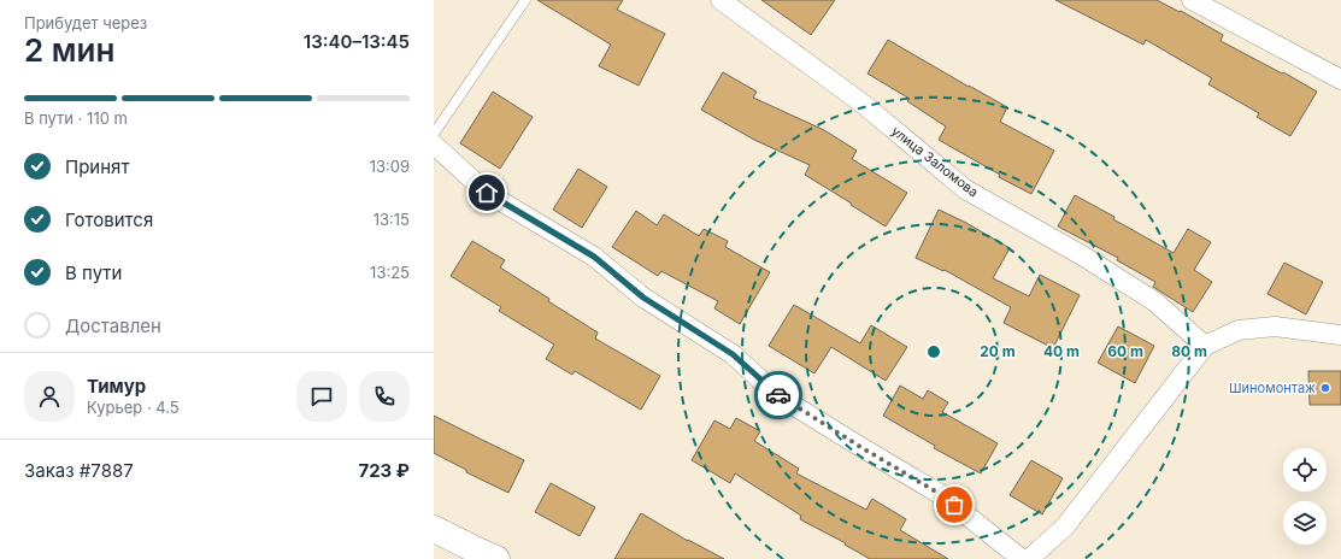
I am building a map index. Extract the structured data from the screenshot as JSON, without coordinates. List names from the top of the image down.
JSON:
{
  "streets": {
    "street": ["улица Заломова"]
  },
  "places": ["Шиномонтаж"],
  "page": {
    "heading": ["2 мин", "Прибудет через", "13:40–13:45"],
    "panel": [
      "Тимур",
      "Курьер · 4.5",
      "Заказ #7887",
      "723 ₽"
    ],
    "bar": "В пути · 110 m",
    "list": [
      ["Принят", "13:09"],
      ["Готовится", "13:15"],
      ["В пути", "13:25"],
      "Доставлен"
    ]
  },
  "rings": [
    "20 m",
    "40 m",
    "60 m",
    "80 m"
  ]
}
